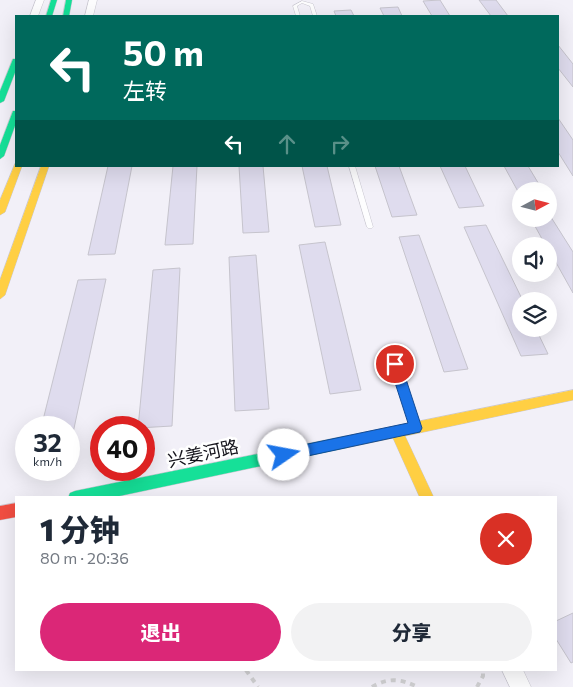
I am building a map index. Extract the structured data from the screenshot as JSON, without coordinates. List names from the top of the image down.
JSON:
{
  "streets": {
    "street": ["兴姜河路"]
  },
  "north": "right",
  "page": {
    "turn": ["50 m", "左转"],
    "speed": "32 km/h",
    "limit": "40",
    "heading": ["1 分钟", "80 m · 20:36"],
    "buttons": ["退出", "分享"]
  }
}
